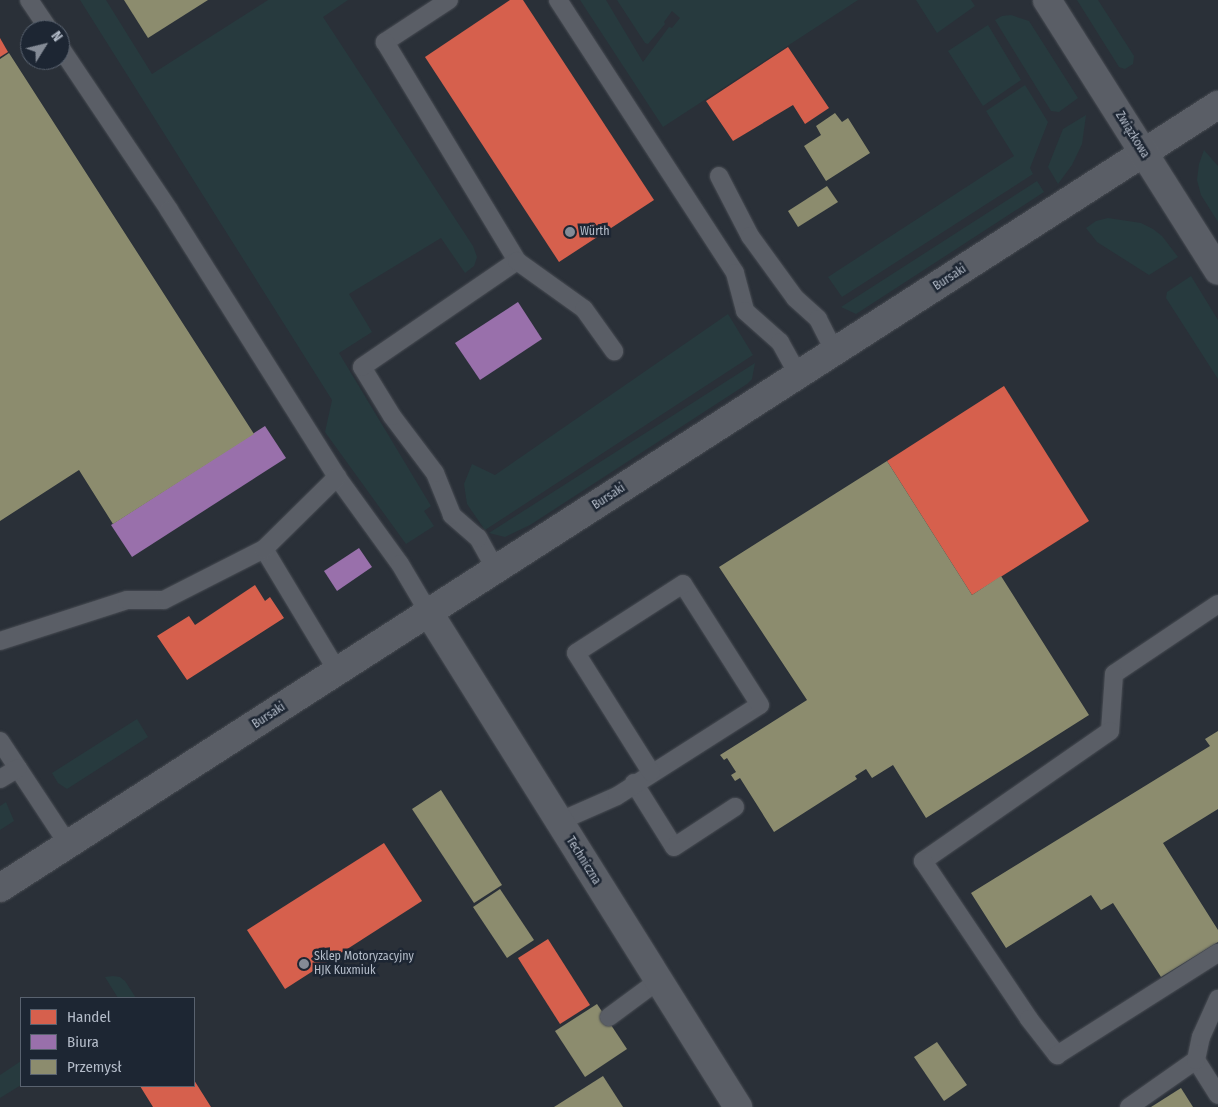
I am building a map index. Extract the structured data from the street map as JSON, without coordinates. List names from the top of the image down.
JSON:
{
  "streets": {
    "street": ["Związkowa", "Bursaki", "Techniczna"]
  },
  "crossings": [
    ["Związkowa", "Bursaki"],
    ["Bursaki", "Techniczna"]
  ],
  "places": ["Würth", "Sklep Motoryzacyjny HJK Kuxmiuk"],
  "legend": ["Handel", "Biura", "Przemysł"],
  "north": "top right"
}
